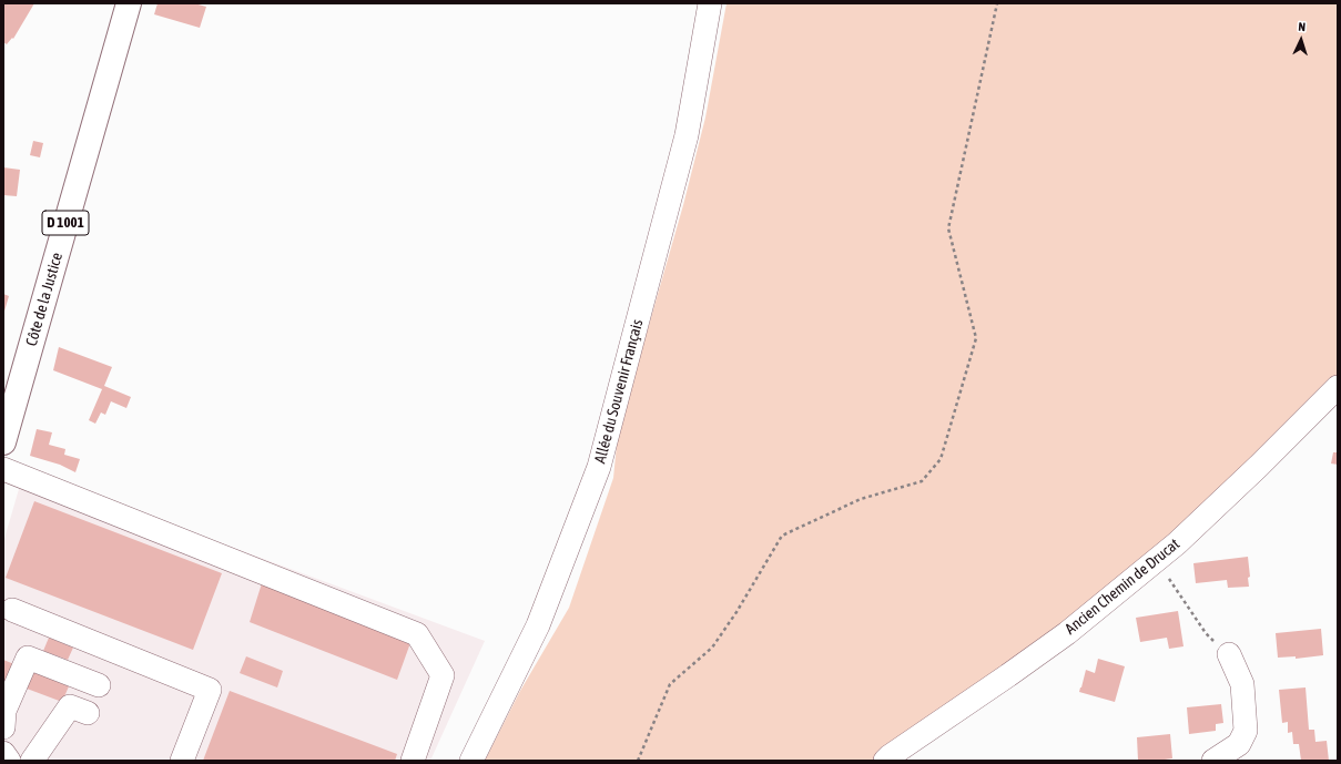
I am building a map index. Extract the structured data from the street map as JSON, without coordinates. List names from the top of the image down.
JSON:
{
  "streets": {
    "main road": ["D 1001", "Côte de la Justice"],
    "street": ["Allée du Souvenir Français", "Ancien Chemin de Drucat"]
  },
  "north": "top"
}
